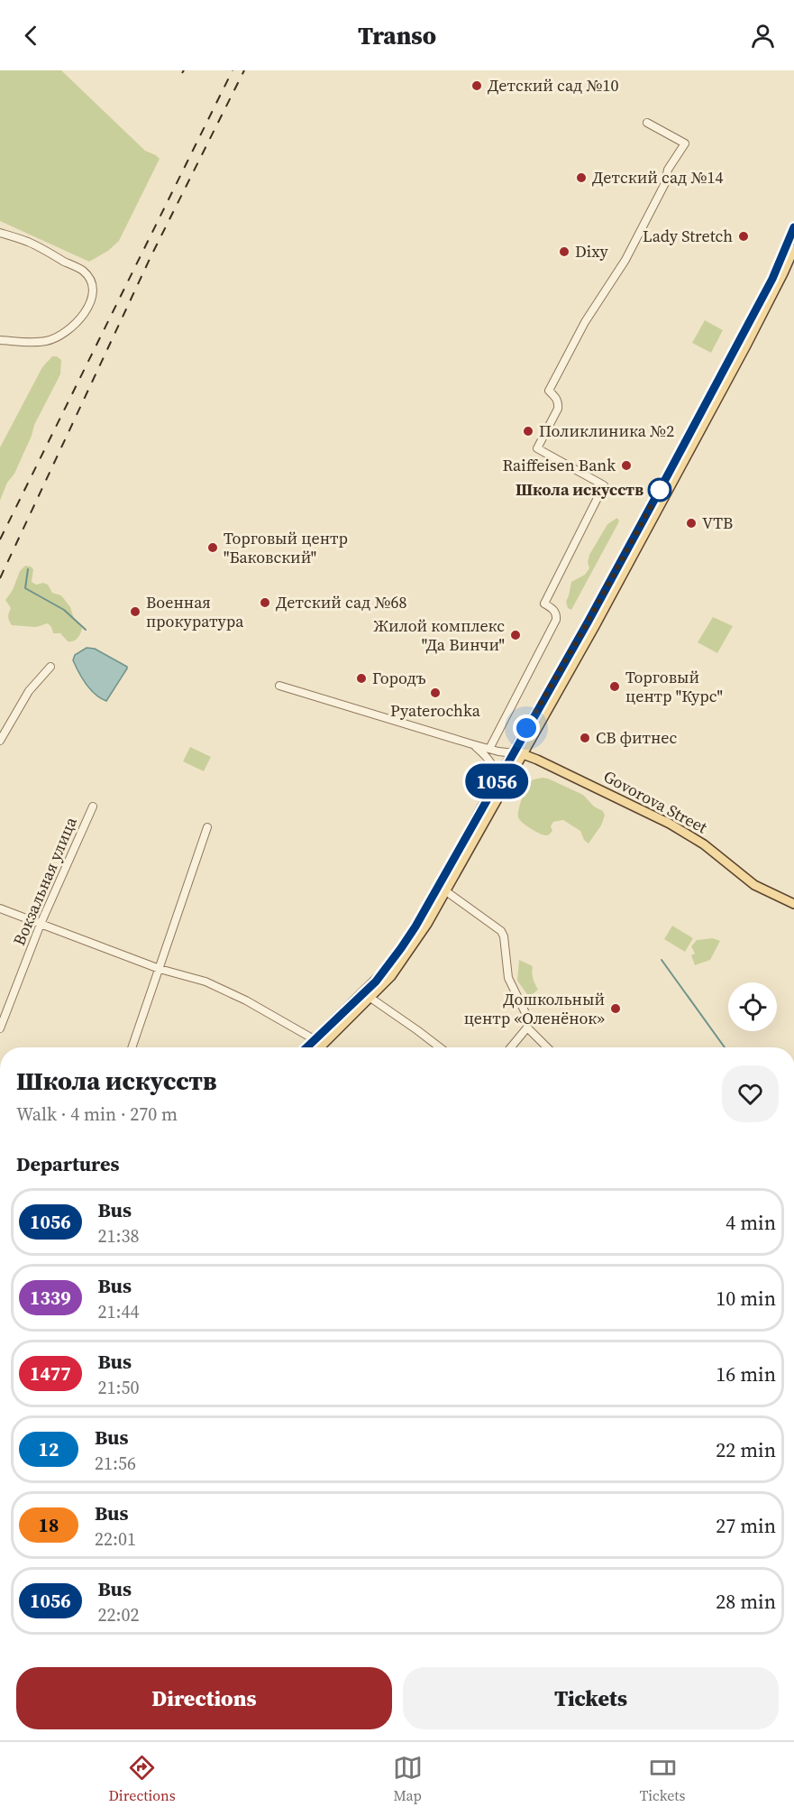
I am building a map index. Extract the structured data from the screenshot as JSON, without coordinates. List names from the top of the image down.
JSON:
{
  "streets": {
    "main road": ["Govorova Street"],
    "street": ["Вокзальная улица"]
  },
  "places": [
    "Детский сад №10",
    "Детский сад №14",
    "Lady Stretch",
    "Dixy",
    "Поликлиника №2",
    "Raiffeisen Bank",
    "Школа искусств",
    "VTB",
    "Торговый центр \"Баковский\"",
    "Детский сад №68",
    "Военная прокуратура",
    "Жилой комплекс \"Да Винчи\"",
    "Городъ",
    "Торговый центр \"Курс\"",
    "Pyaterochka",
    "СВ фитнес",
    "Дошкольный центр «Оленёнок»"
  ],
  "lines": ["bus line 1056"],
  "page": {
    "header": "Transo",
    "on_map": "1056",
    "heading": [
      ["Школа искусств", "Walk · 4 min · 270 m"],
      "Departures"
    ],
    "list": [
      {
        "mark": "1056",
        "name": "Bus",
        "note": "21:38",
        "value": "4 min"
      },
      {
        "mark": "1339",
        "name": "Bus",
        "note": "21:44",
        "value": "10 min"
      },
      {
        "mark": "1477",
        "name": "Bus",
        "note": "21:50",
        "value": "16 min"
      },
      {
        "mark": "12",
        "name": "Bus",
        "note": "21:56",
        "value": "22 min"
      },
      {
        "mark": "18",
        "name": "Bus",
        "note": "22:01",
        "value": "27 min"
      },
      {
        "mark": "1056",
        "name": "Bus",
        "note": "22:02",
        "value": "28 min"
      }
    ],
    "buttons": ["Directions", "Tickets"],
    "tabs": ["Directions", "Map", "Tickets"]
  }
}
